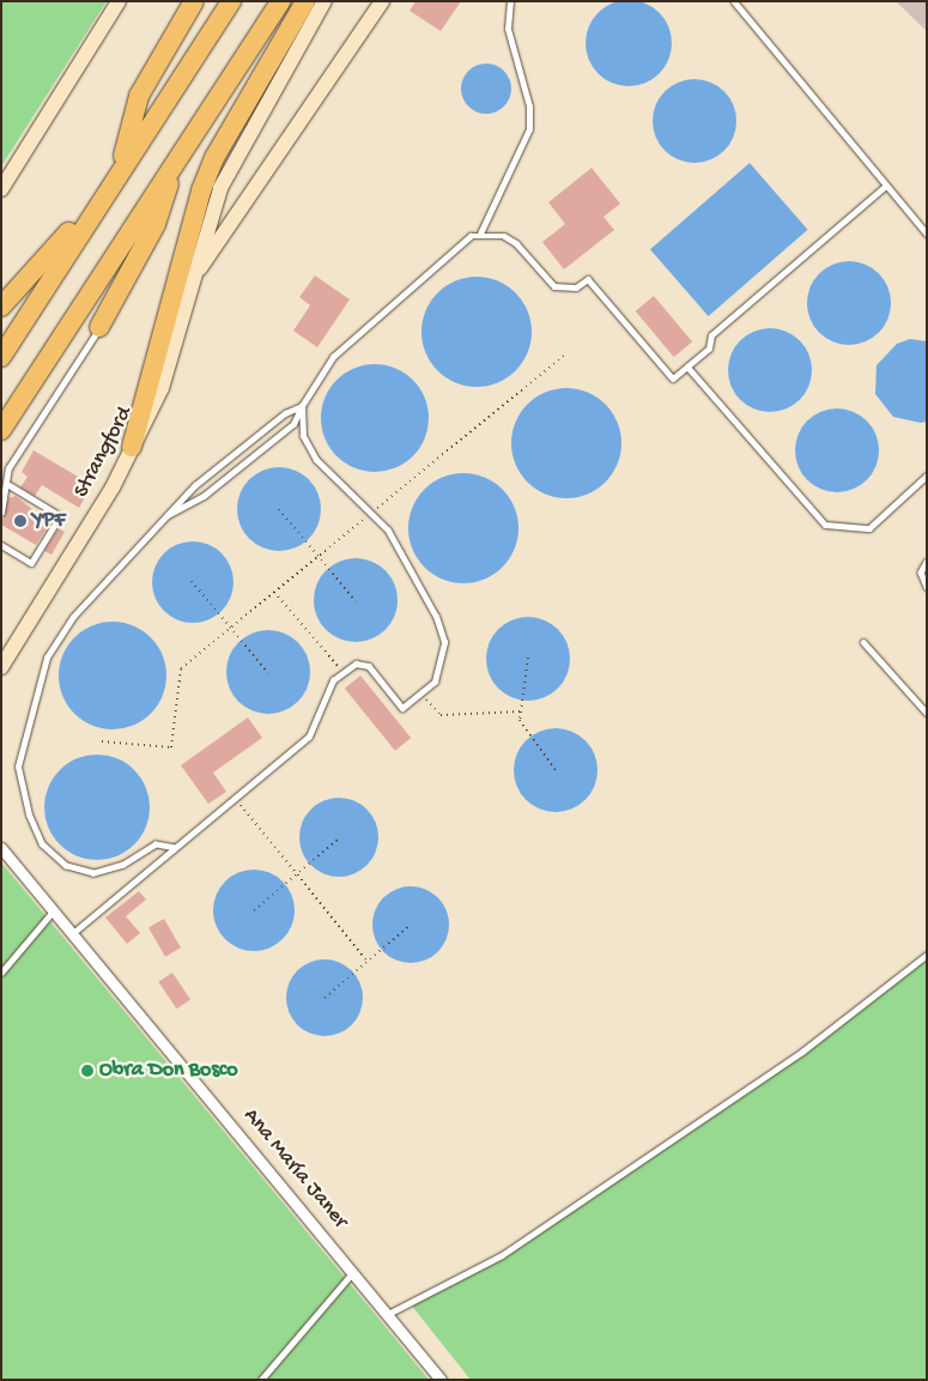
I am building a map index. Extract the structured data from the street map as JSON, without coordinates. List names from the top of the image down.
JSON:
{
  "streets": {
    "street": ["Strangford", "Ana María Janer"]
  },
  "places": ["YPF", "Obra Don Bosco"]
}
